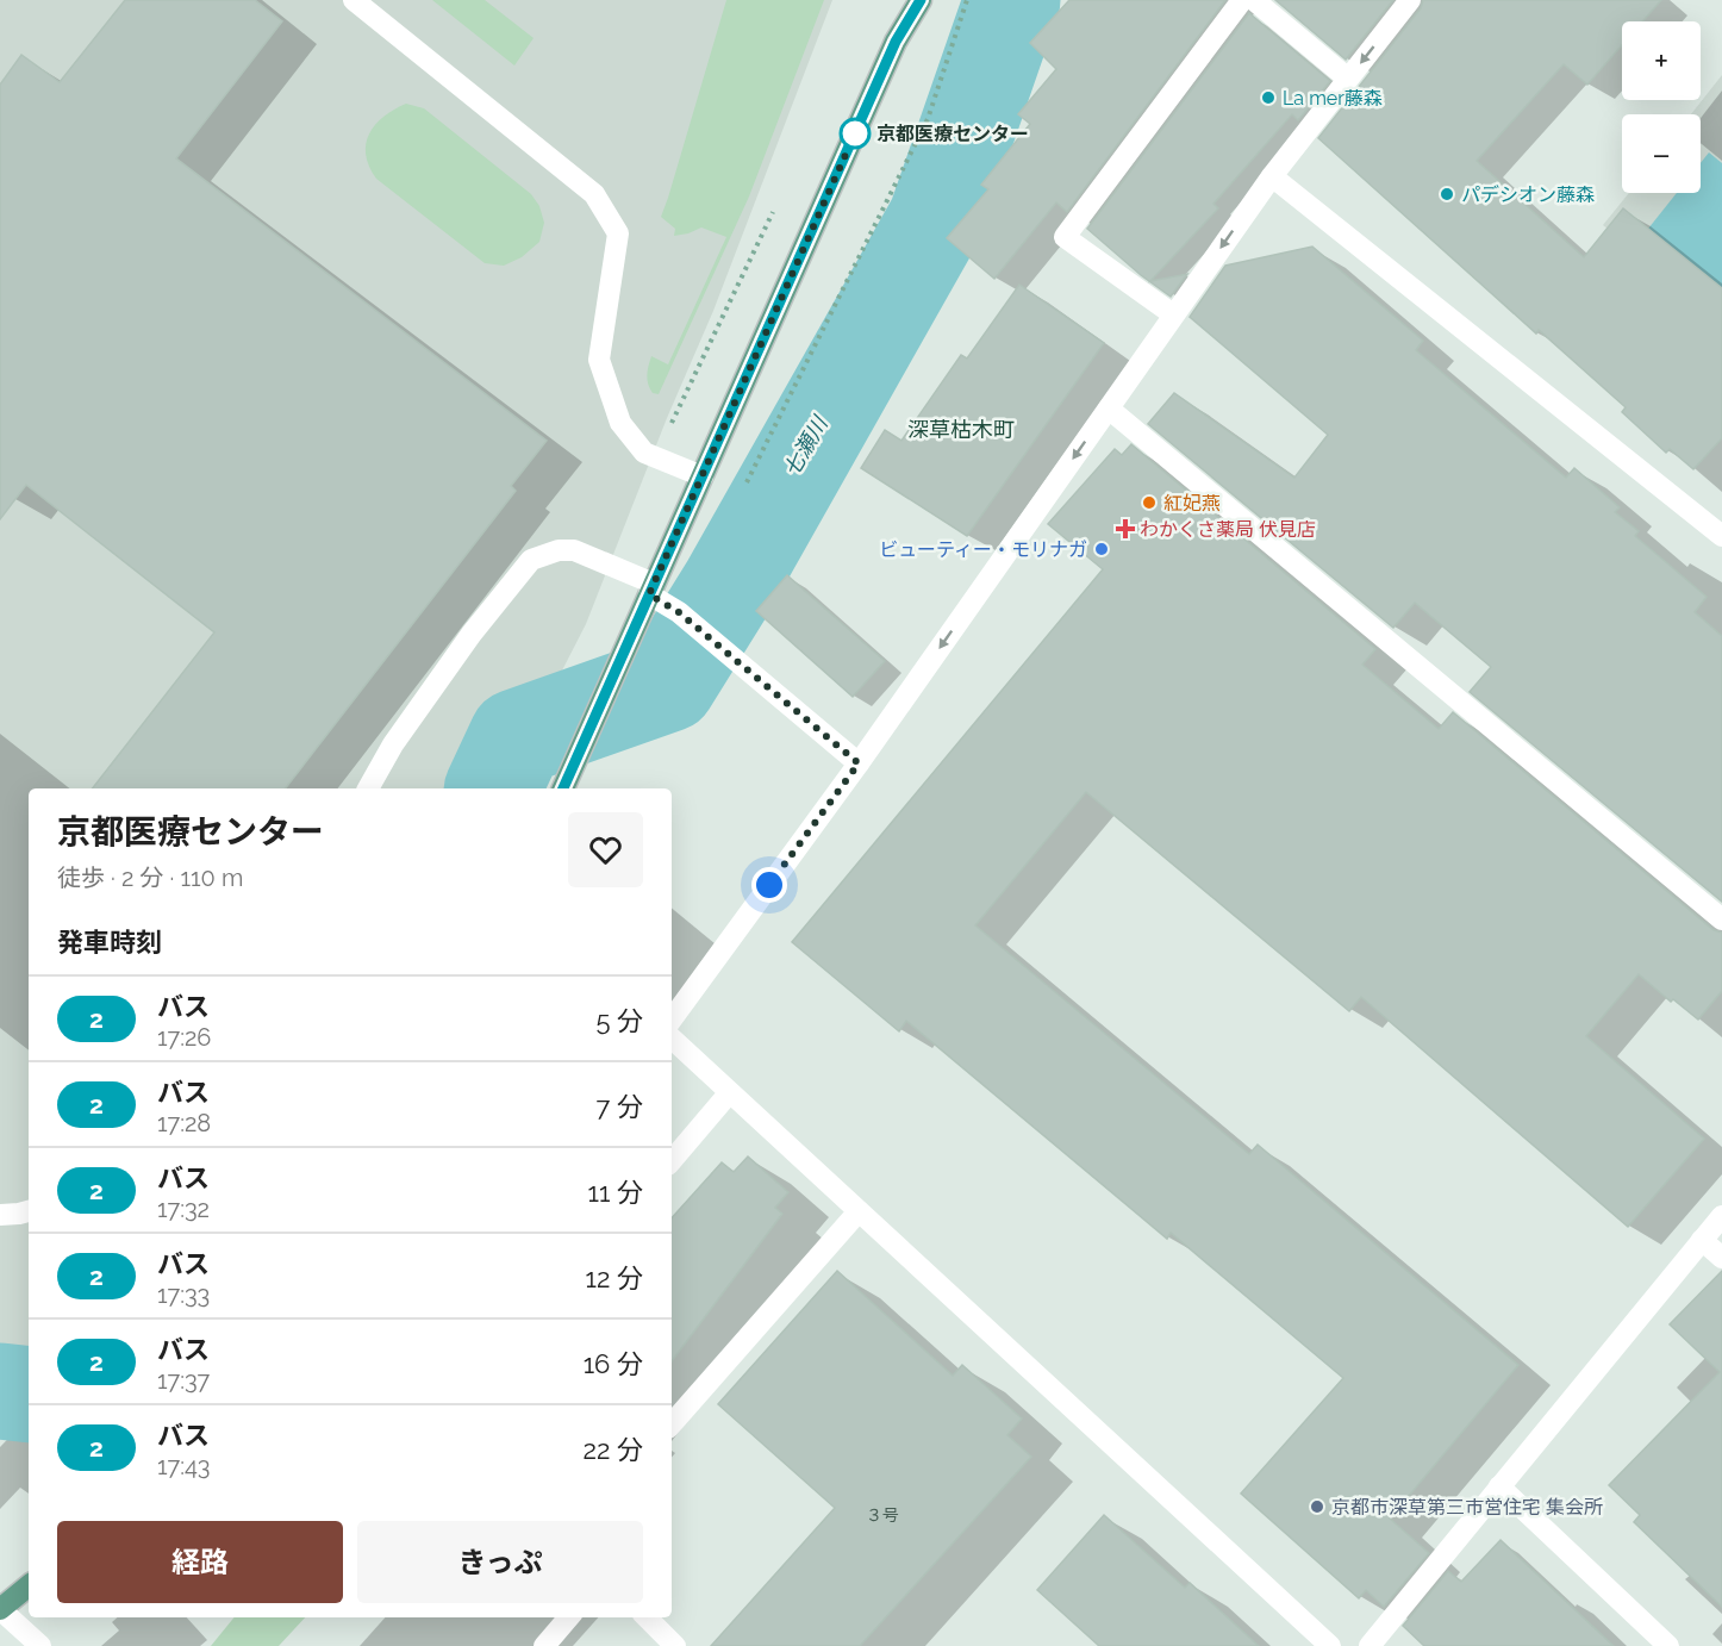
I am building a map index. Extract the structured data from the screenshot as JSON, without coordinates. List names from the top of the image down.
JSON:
{
  "districts": ["深草枯木町"],
  "water": ["七瀬川"],
  "places": {
    "other": [
      "La mer藤森",
      "京都医療センター",
      "パデシオン藤森",
      "紅妃燕",
      "ビューティー・モリナガ",
      "京都市深草第三市営住宅 集会所"
    ],
    "health": ["わかくさ薬局 伏見店"]
  },
  "lines": ["bus line 2"],
  "house_numbers": ["３号"],
  "page": {
    "map_buttons": ["+", "−"],
    "heading": [
      ["京都医療センター", "徒歩 · 2 分 · 110 m"],
      "発車時刻"
    ],
    "list": [
      {
        "mark": "2",
        "name": "バス",
        "note": "17:26",
        "value": "5 分"
      },
      {
        "mark": "2",
        "name": "バス",
        "note": "17:28",
        "value": "7 分"
      },
      {
        "mark": "2",
        "name": "バス",
        "note": "17:32",
        "value": "11 分"
      },
      {
        "mark": "2",
        "name": "バス",
        "note": "17:33",
        "value": "12 分"
      },
      {
        "mark": "2",
        "name": "バス",
        "note": "17:37",
        "value": "16 分"
      },
      {
        "mark": "2",
        "name": "バス",
        "note": "17:43",
        "value": "22 分"
      }
    ],
    "buttons": ["経路", "きっぷ"]
  }
}
